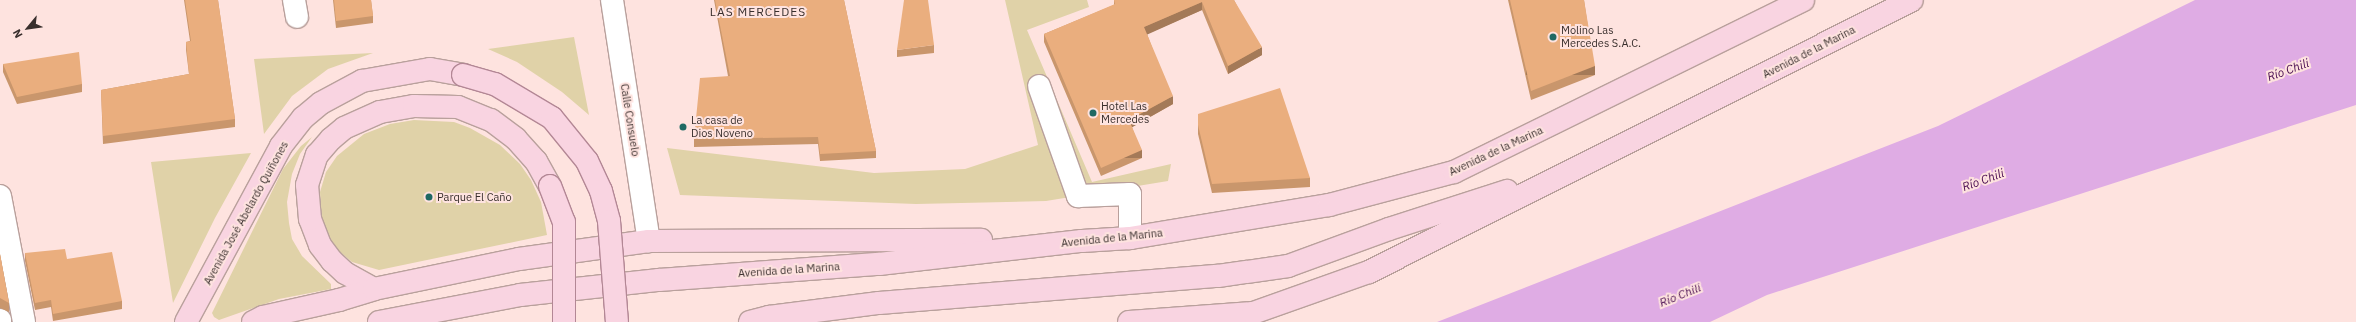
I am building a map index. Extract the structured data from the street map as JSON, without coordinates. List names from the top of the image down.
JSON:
{
  "streets": {
    "main road": ["Avenida de la Marina", "Avenida José Abelardo Quiñones"],
    "street": ["Calle Consuelo"]
  },
  "districts": ["LAS MERCEDES"],
  "water": ["Río Chili"],
  "places": [
    "Molino Las Mercedes S.A.C.",
    "Hotel Las Mercedes",
    "La casa de Dios Noveno",
    "Parque El Caño"
  ],
  "north": "bottom left"
}
